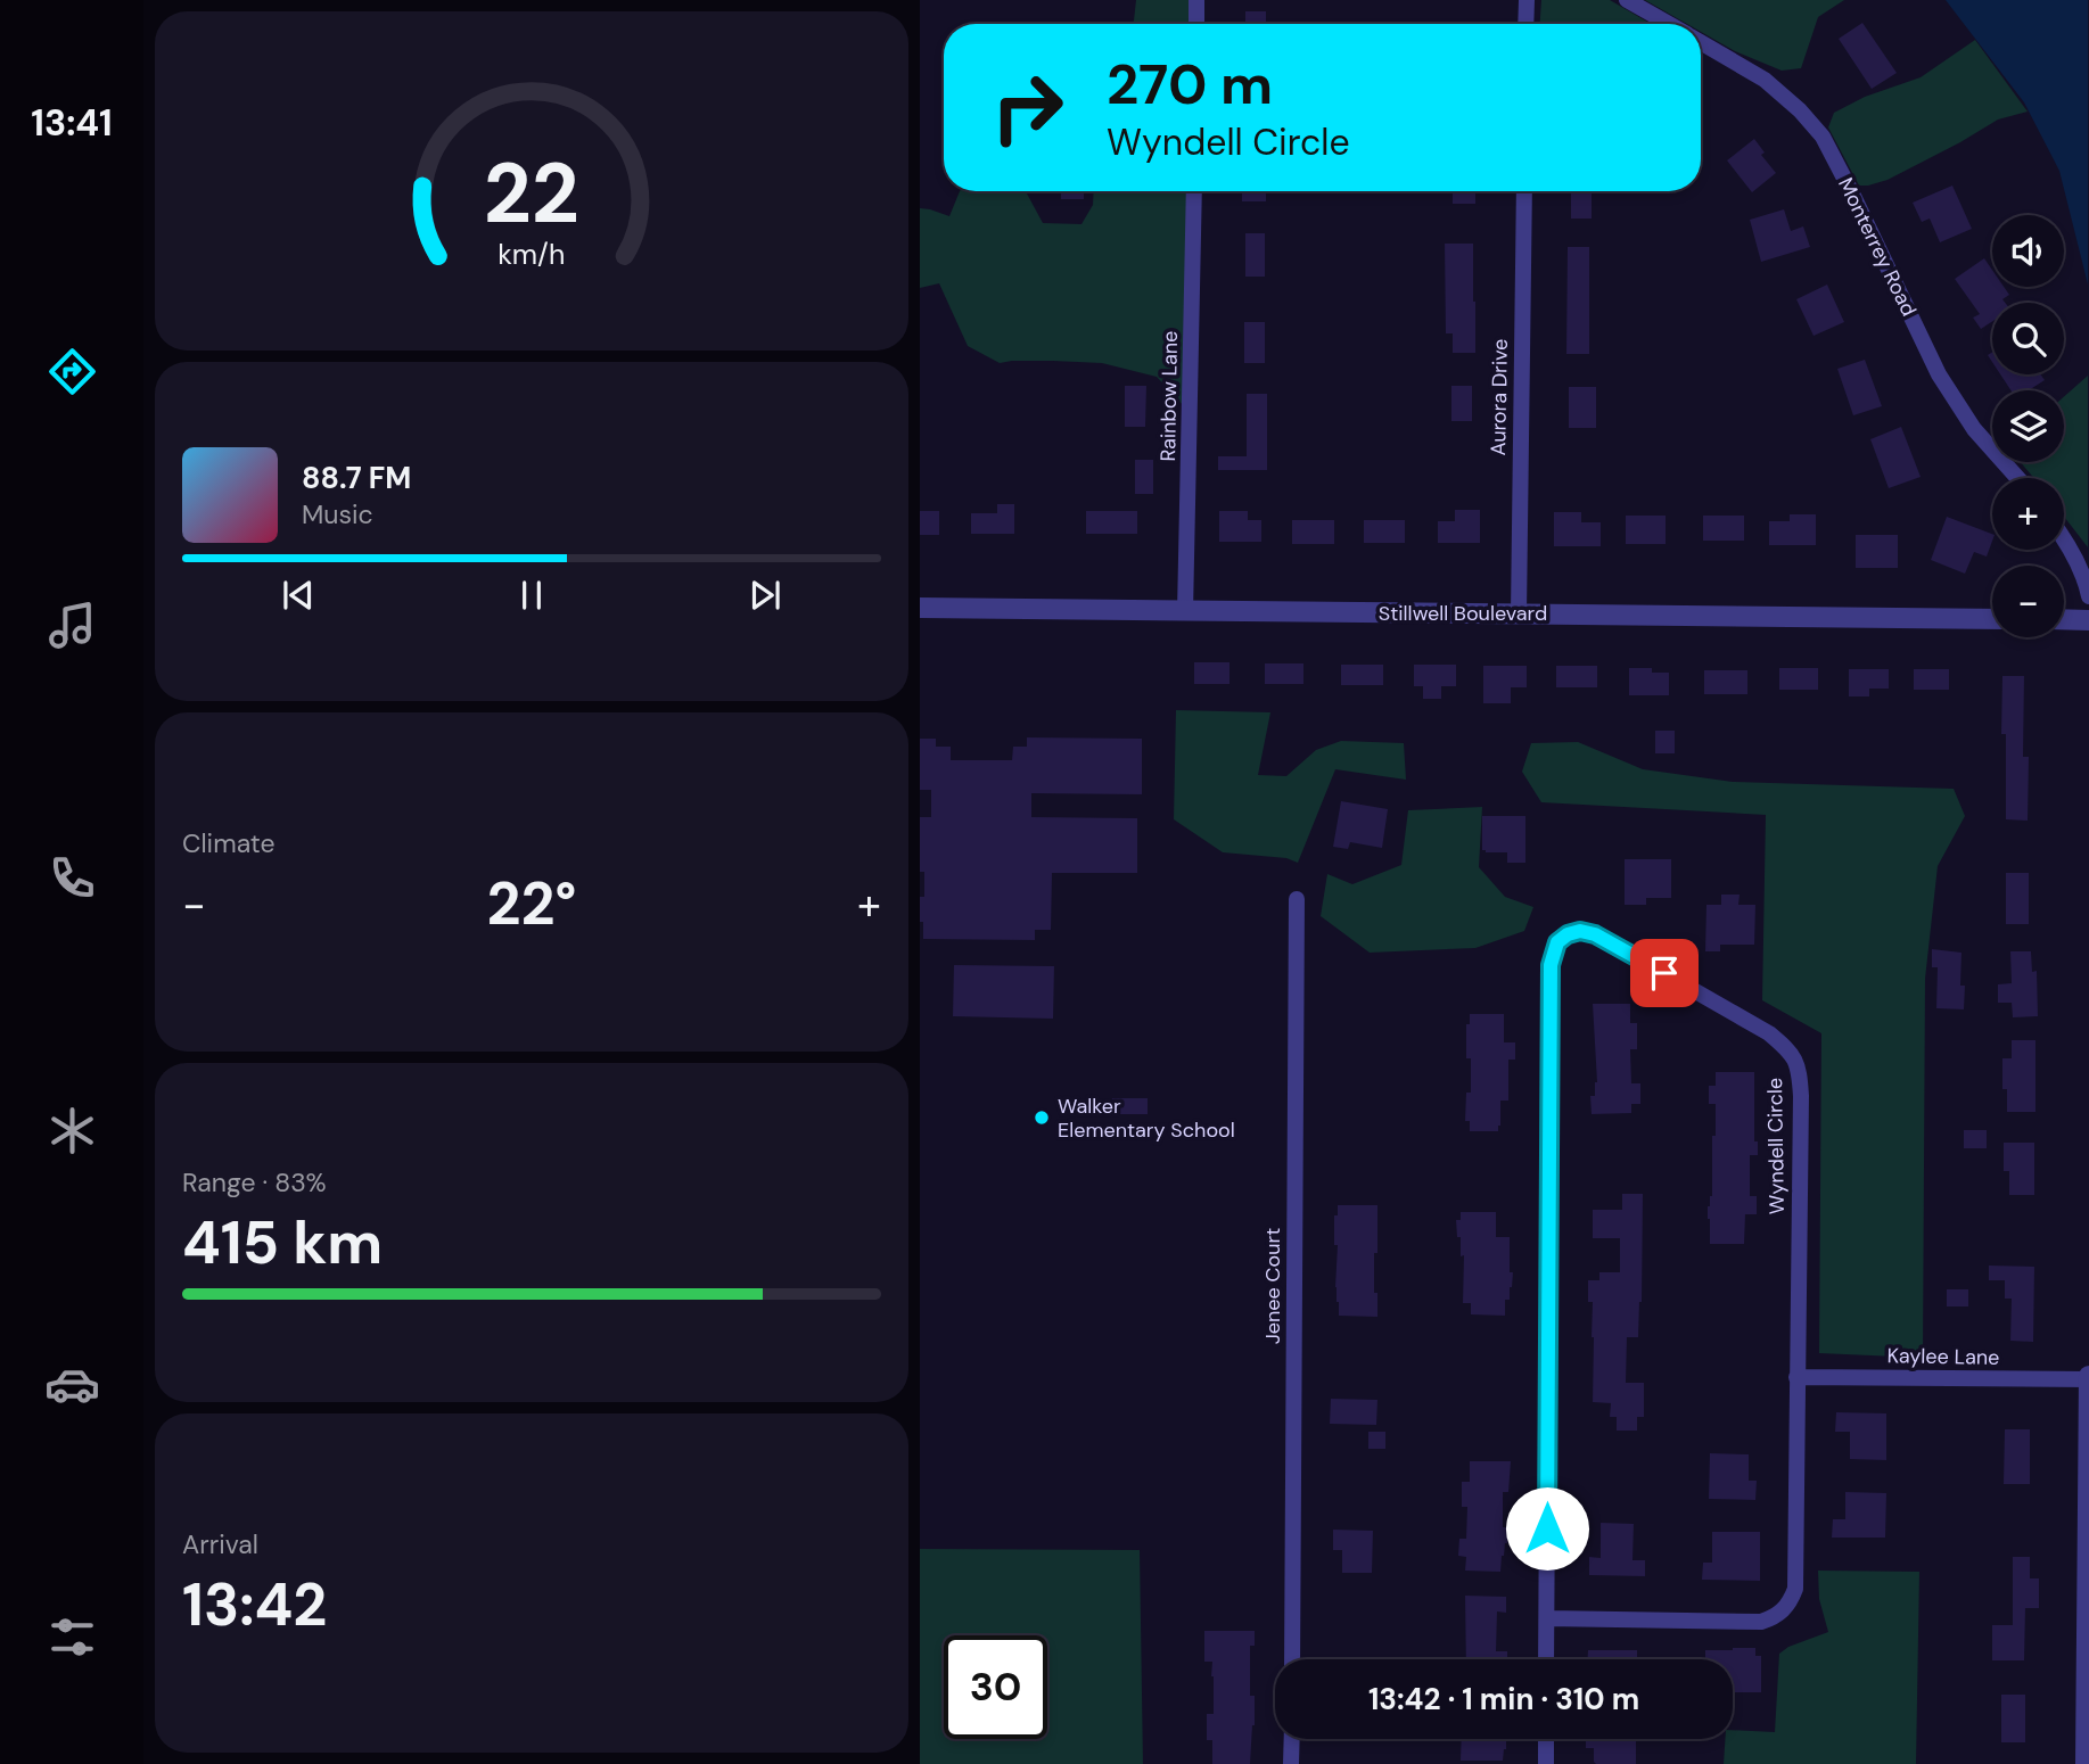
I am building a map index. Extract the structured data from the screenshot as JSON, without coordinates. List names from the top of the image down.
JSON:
{
  "streets": {
    "street": [
      "Monterrey Road",
      "Rainbow Lane",
      "Aurora Drive",
      "Stillwell Boulevard",
      "Wyndell Circle",
      "Jenee Court",
      "Kaylee Lane"
    ]
  },
  "crossings": [
    ["Rainbow Lane", "Stillwell Boulevard"],
    ["Aurora Drive", "Stillwell Boulevard"],
    ["Wyndell Circle", "Kaylee Lane"]
  ],
  "places": ["Walker Elementary School"],
  "page": {
    "tabs": "13:41",
    "turn": ["270 m", "Wyndell Circle"],
    "map_buttons": ["+", "−"],
    "song": ["88.7 FM", "Music"],
    "tile": [
      "Climate",
      ["Range · 83%", "415 km"],
      ["Arrival", "13:42"]
    ],
    "heat": ["−", "22°", "+"],
    "limit": "30",
    "trip": "13:42 · 1 min · 310 m",
    "gauge": ["22", "km/h"]
  }
}
